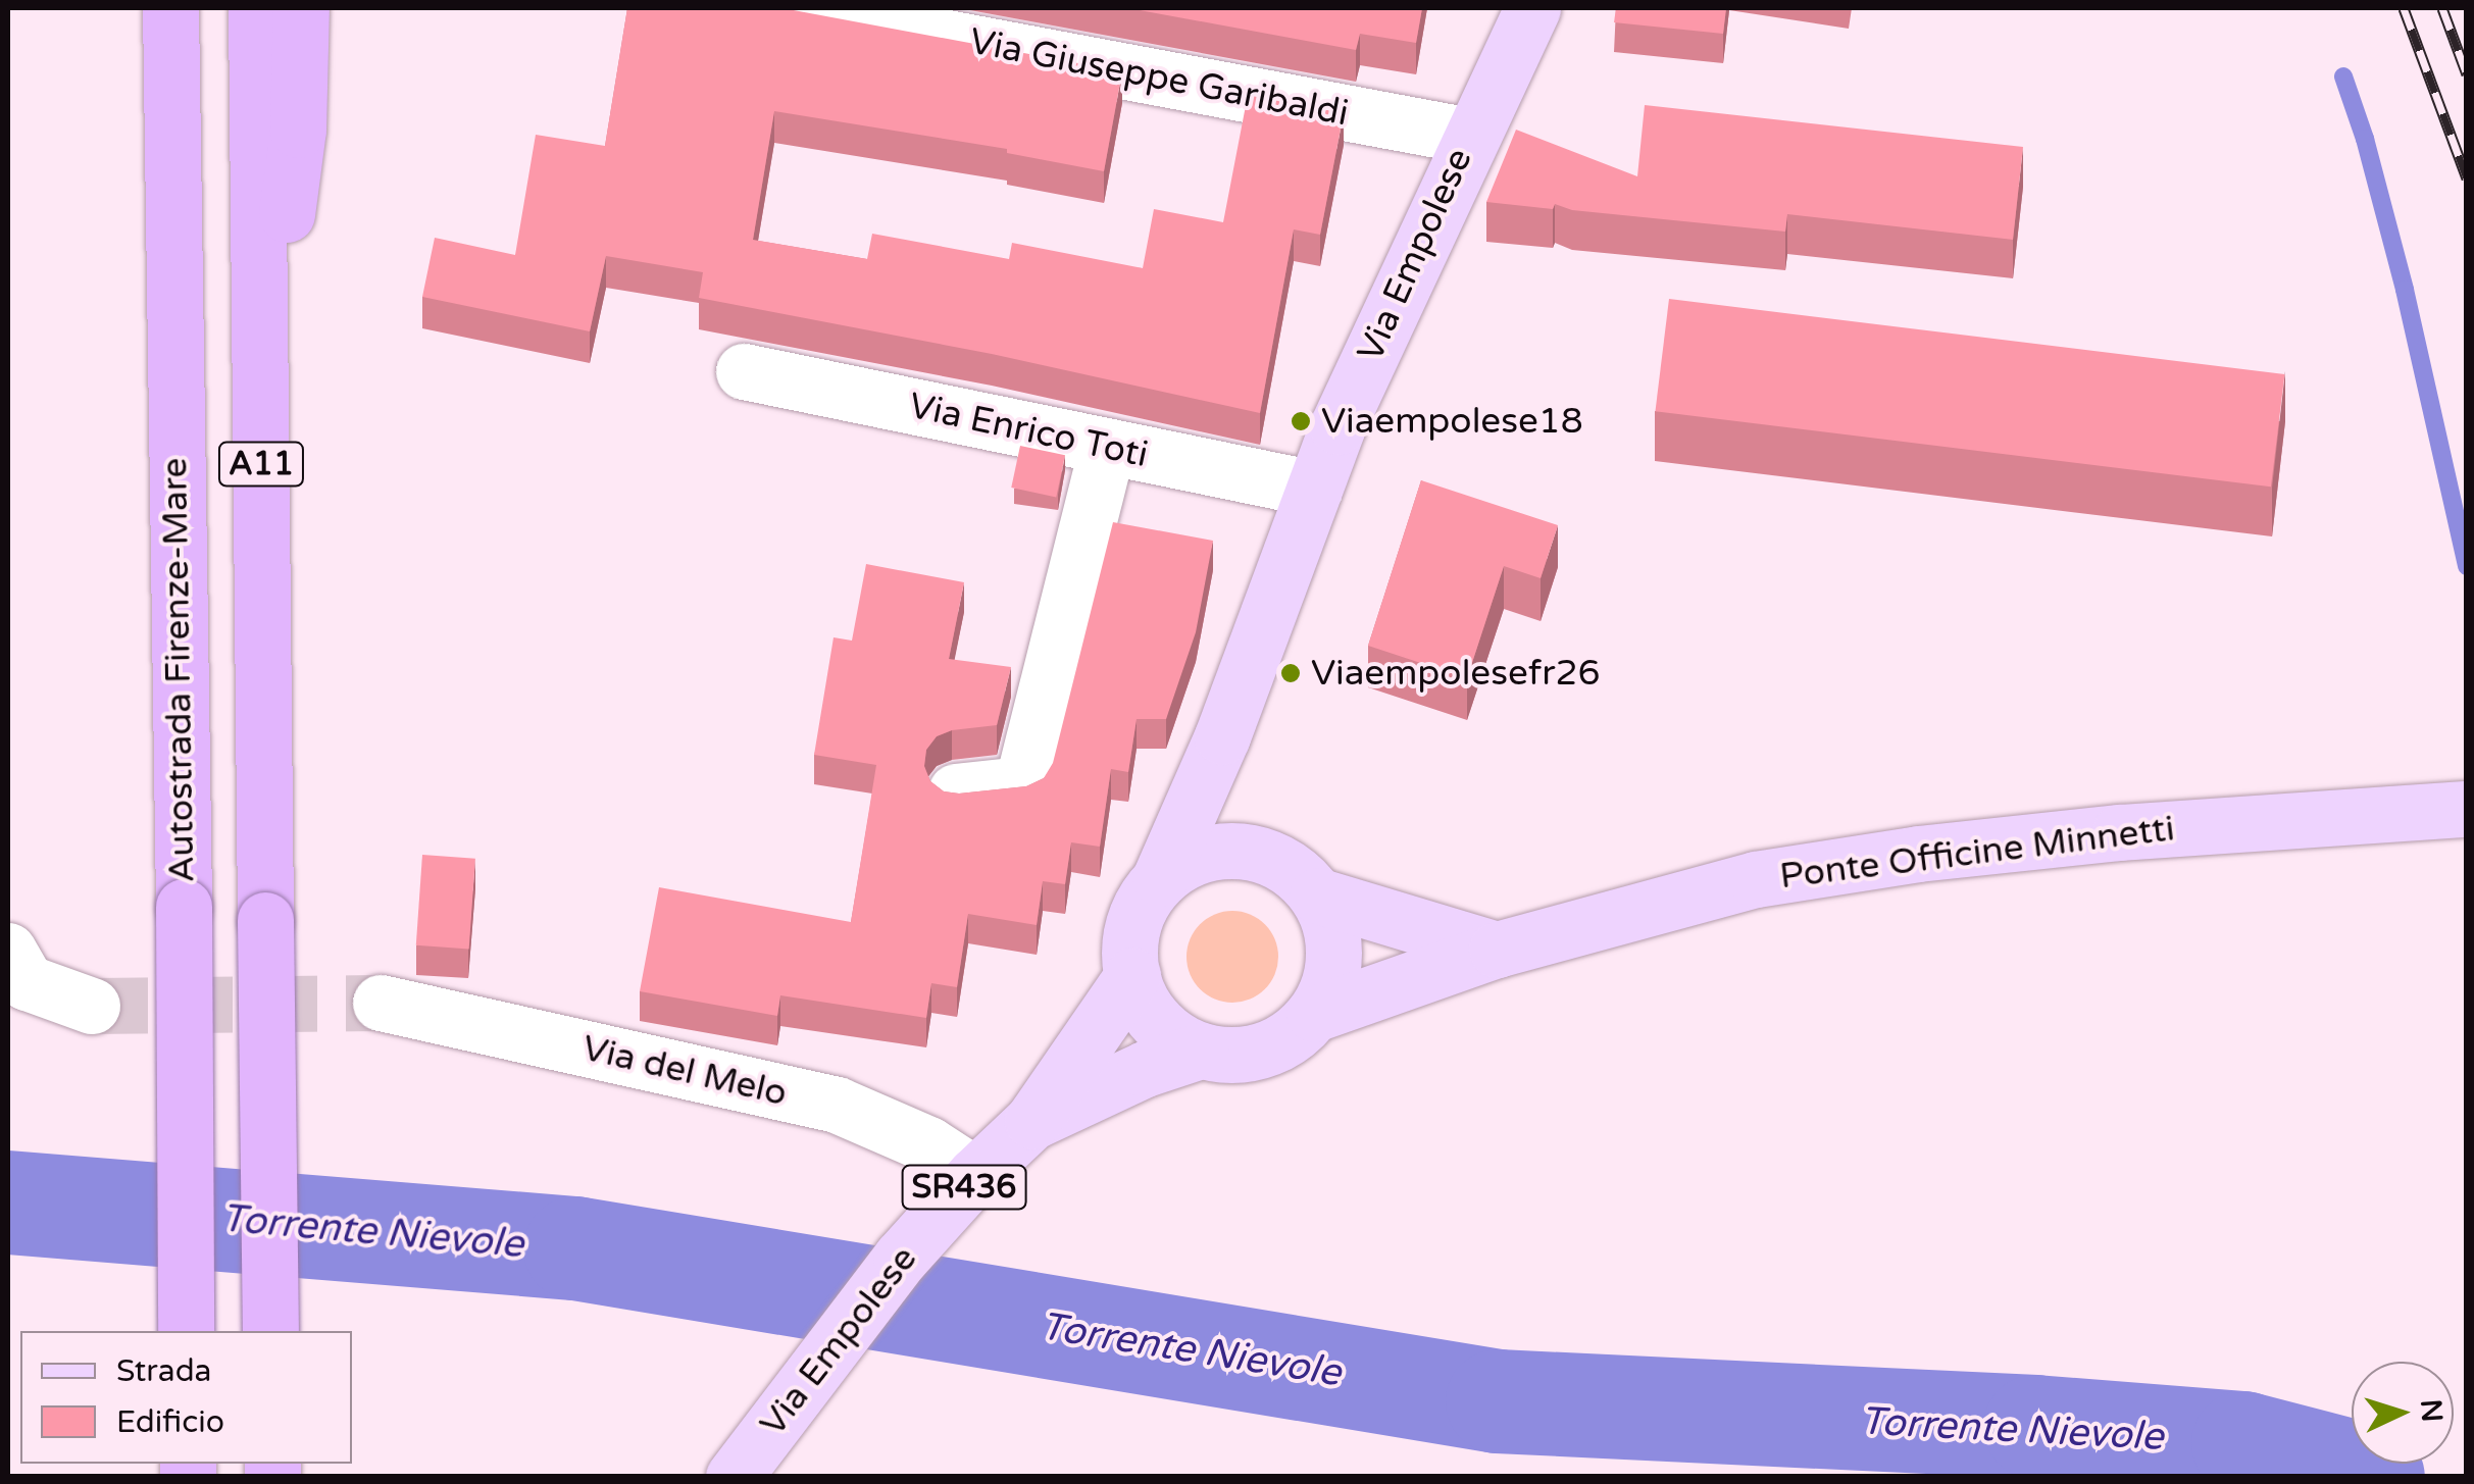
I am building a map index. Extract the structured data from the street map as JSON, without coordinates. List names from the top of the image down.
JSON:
{
  "streets": {
    "highway": ["A11", "Autostrada Firenze-Mare"],
    "main road": ["Via Empolese", "Ponte Officine Minnetti", "SR436"],
    "street": ["Via Giuseppe Garibaldi", "Via Enrico Toti", "Via del Melo"]
  },
  "crossings": [
    ["Via Giuseppe Garibaldi", "Via Empolese"],
    ["Via Empolese", "Via Enrico Toti"],
    ["Via Empolese", "Ponte Officine Minnetti"],
    ["Via Empolese", "Via del Melo"]
  ],
  "water": ["Torrente Nievole"],
  "places": ["Viaempolese18", "Viaempolesefr26"],
  "legend": ["Strada", "Edificio"],
  "north": "right"
}
